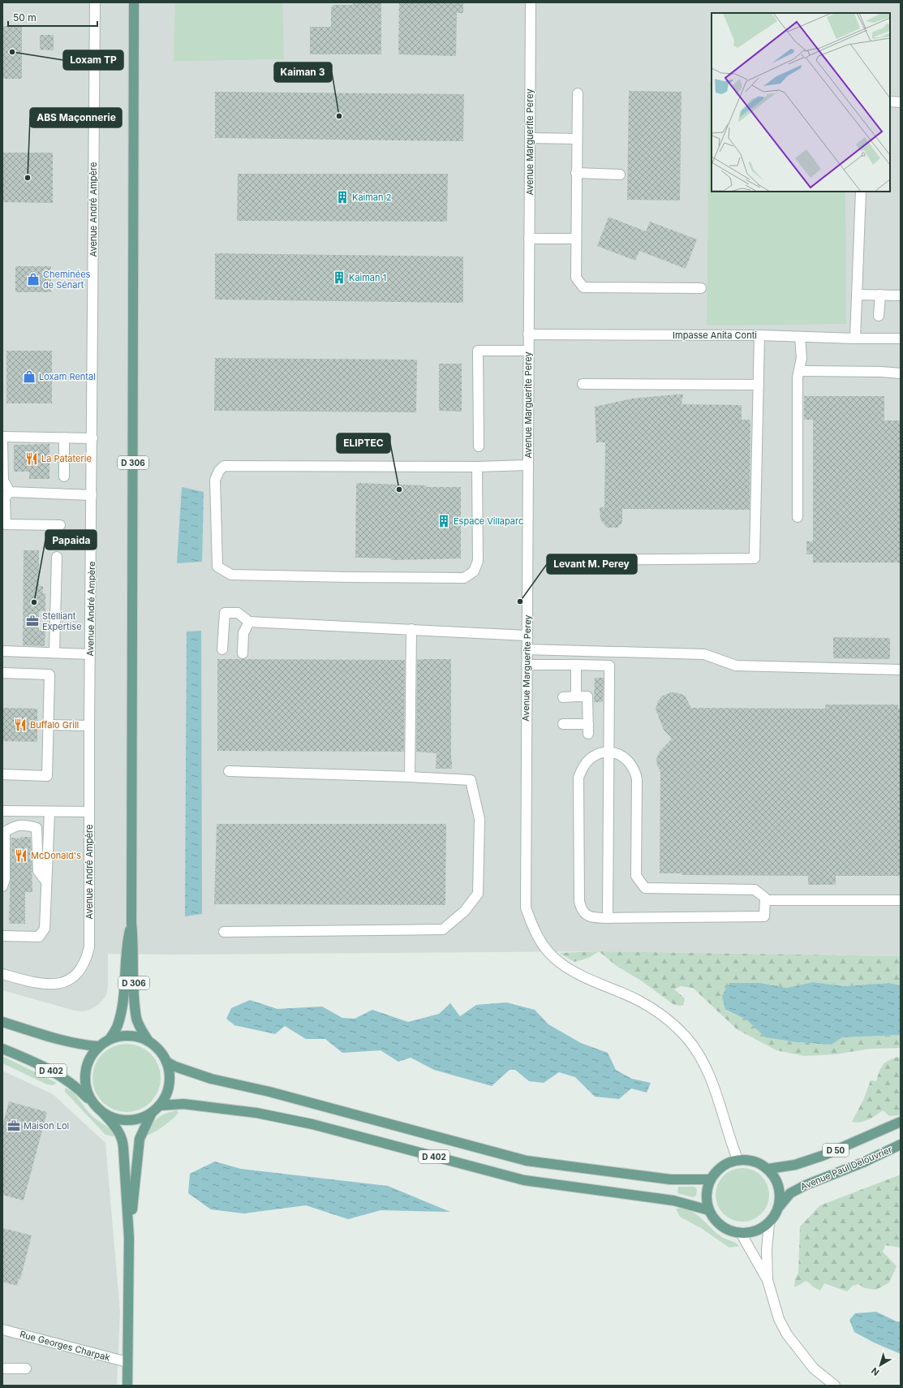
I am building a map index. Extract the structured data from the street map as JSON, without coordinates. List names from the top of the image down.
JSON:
{
  "streets": {
    "main road": [
      "D 306",
      "D 402",
      "D 50",
      "Avenue Paul Delouvrier"
    ],
    "street": [
      "Avenue Marguerite Perey",
      "Avenue André Ampère",
      "Impasse Anita Conti",
      "Rue Georges Charpak"
    ]
  },
  "crossings": [
    ["Avenue Marguerite Perey", "Impasse Anita Conti"],
    ["Avenue Marguerite Perey", "D 402"],
    ["Avenue Marguerite Perey", "D 50"],
    ["Avenue Marguerite Perey", "Avenue Paul Delouvrier"],
    ["D 306", "D 402"],
    ["D 402", "D 50"],
    ["D 402", "Avenue Paul Delouvrier"],
    ["D 50", "Avenue Paul Delouvrier"]
  ],
  "places": {
    "other": [
      "Loxam TP",
      "Kaiman 3",
      "ABS Maçonnerie",
      "ELIPTEC",
      "Levant M. Perey",
      "Papaida"
    ],
    "building": ["Kaiman 2", "Kaiman 1", "Espace Villaparc"],
    "shop": ["Cheminées de Sénart", "Loxam Rental"],
    "restaurant": ["La Pataterie", "Buffalo Grill", "McDonald's"],
    "office": ["Stelliant Expertise", "Maison Lol"]
  },
  "scale_bar": "50 m",
  "north": "bottom left"
}
